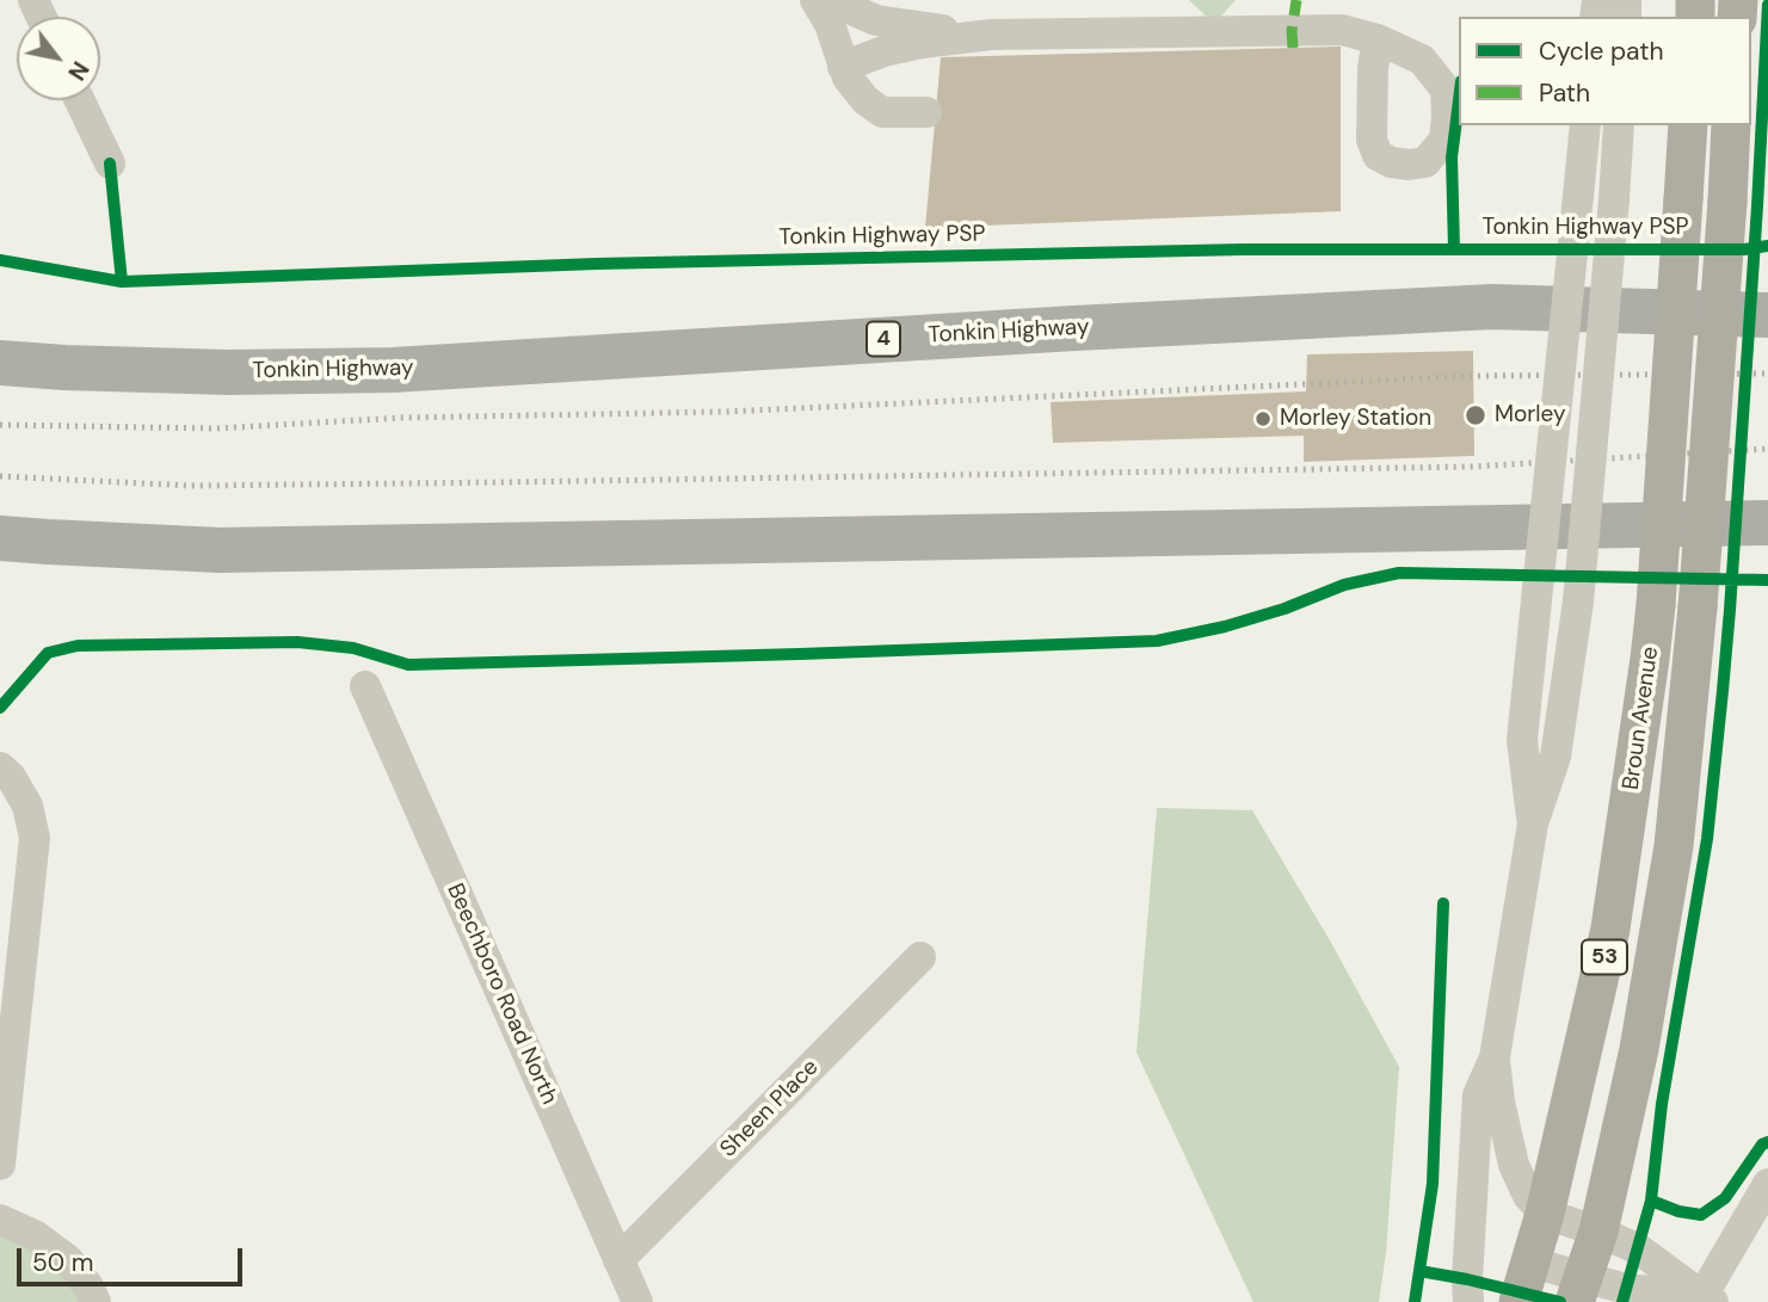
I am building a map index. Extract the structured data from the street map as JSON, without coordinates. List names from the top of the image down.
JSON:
{
  "streets": {
    "highway": ["Tonkin Highway", "4"],
    "main road": ["Broun Avenue", "53"],
    "street": ["Beechboro Road North", "Sheen Place"],
    "cycle path": ["Tonkin Highway PSP"]
  },
  "crossings": [
    ["Beechboro Road North", "Sheen Place"]
  ],
  "places": ["Morley", "Morley Station"],
  "legend": ["Cycle path", "Path"],
  "scale_bar": "50 m",
  "north": "bottom right"
}
